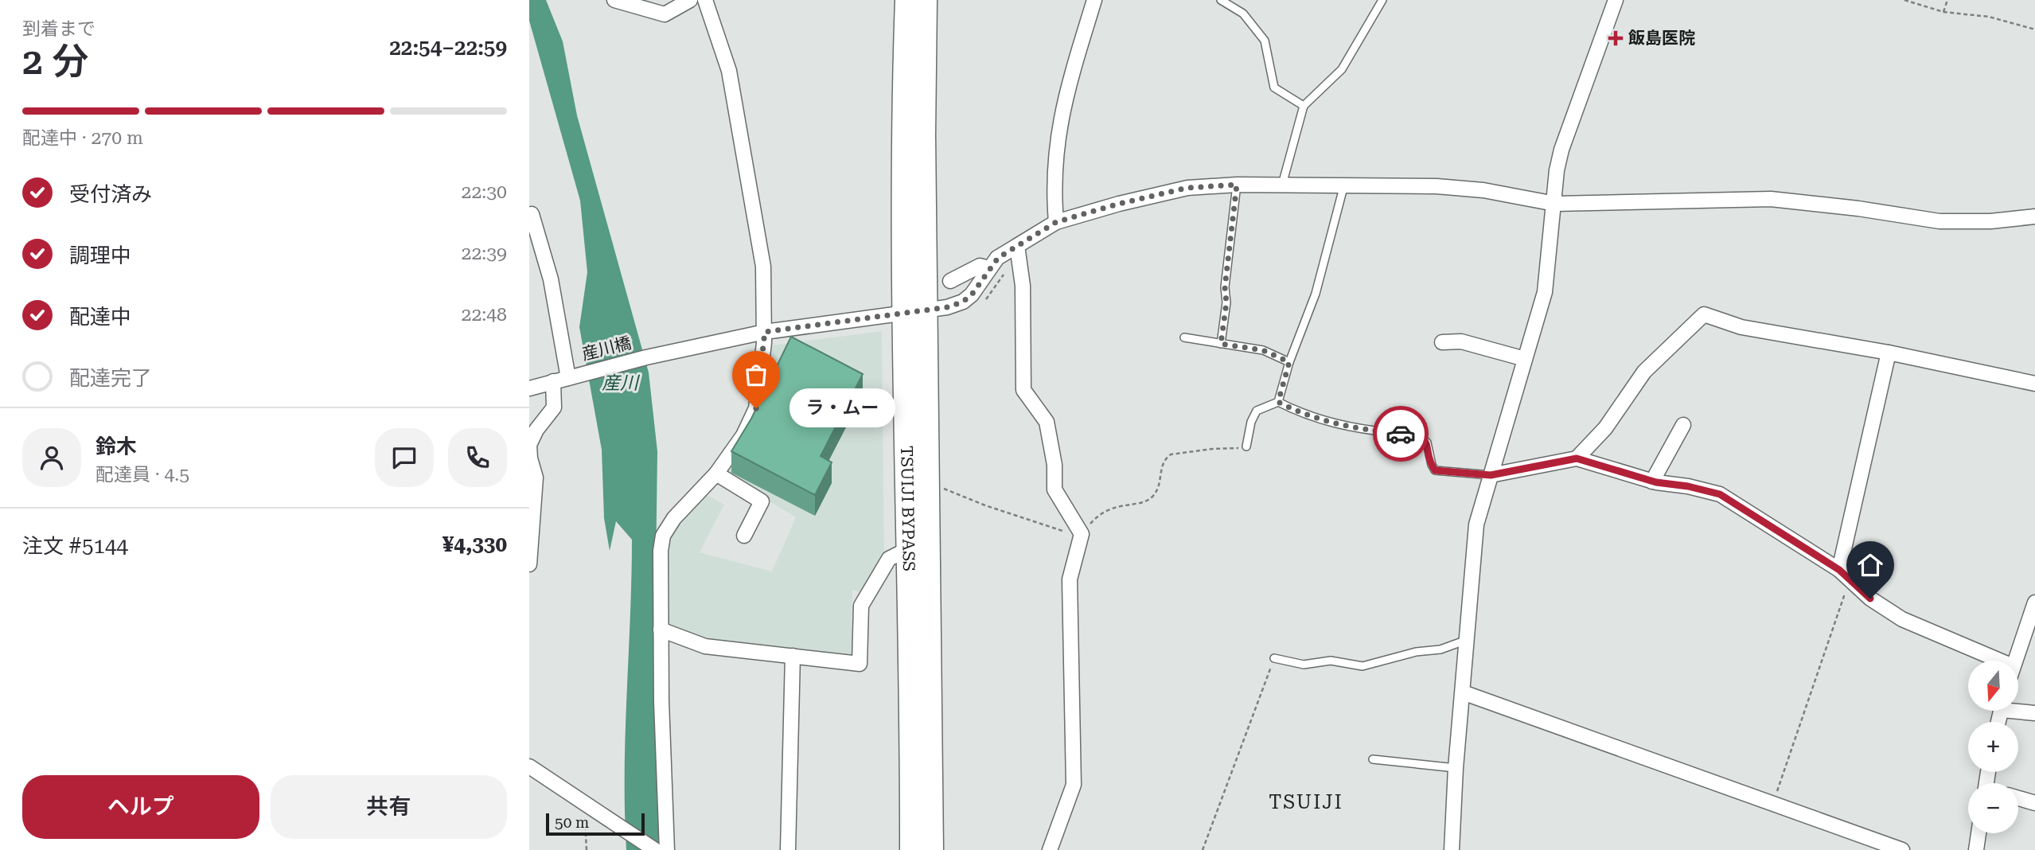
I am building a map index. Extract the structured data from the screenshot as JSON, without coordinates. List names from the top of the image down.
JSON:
{
  "streets": {
    "highway": ["TSUIJI BYPASS"],
    "street": ["産川橋"]
  },
  "crossings": [
    ["産川橋", "TSUIJI BYPASS"]
  ],
  "districts": ["TSUIJI"],
  "water": ["産川"],
  "places": {
    "health": ["飯島医院"],
    "other": ["ラ・ムー"]
  },
  "scale_bar": "50 m",
  "north": "bottom",
  "page": {
    "heading": ["2 分", "到着まで", "22:54–22:59"],
    "panel": [
      "鈴木",
      "配達員 · 4.5",
      "注文 #5144",
      "¥4,330"
    ],
    "bar": "配達中 · 270 m",
    "list": [
      ["受付済み", "22:30"],
      ["調理中", "22:39"],
      ["配達中", "22:48"],
      "配達完了"
    ],
    "bubble": "ラ・ムー",
    "map_buttons": ["+", "−"],
    "buttons": ["ヘルプ", "共有"],
    "scale": "50 m"
  }
}
